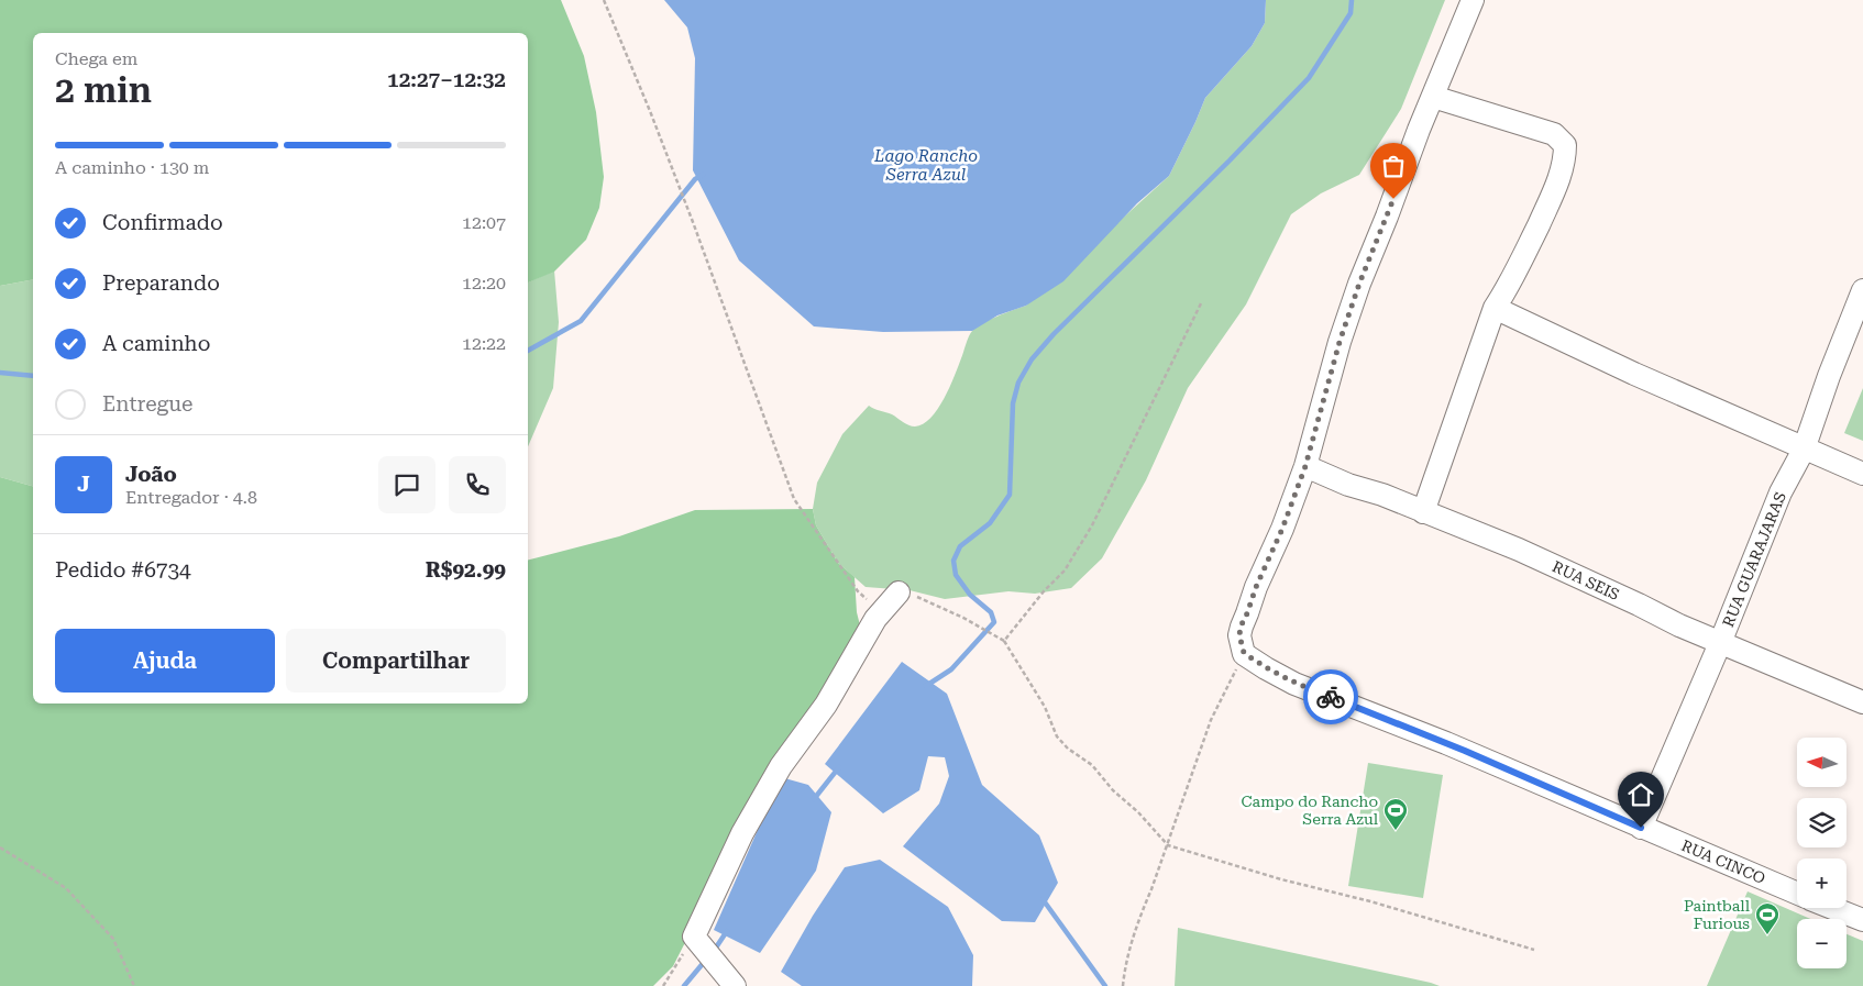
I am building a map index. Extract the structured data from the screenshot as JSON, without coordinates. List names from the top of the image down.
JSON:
{
  "streets": {
    "street": ["RUA GUARAJARAS", "RUA SEIS", "RUA CINCO"]
  },
  "crossings": [
    ["RUA GUARAJARAS", "RUA SEIS"],
    ["RUA GUARAJARAS", "RUA CINCO"]
  ],
  "water": ["Lago Rancho Serra Azul"],
  "places": {
    "sports": ["Campo do Rancho Serra Azul", "Paintball Furious"]
  },
  "north": "left",
  "page": {
    "heading": ["2 min", "Chega em", "12:27–12:32"],
    "panel": [
      "João",
      "Entregador · 4.8",
      "Pedido #6734",
      "R$92.99"
    ],
    "bar": "A caminho · 130 m",
    "list": [
      ["Confirmado", "12:07"],
      ["Preparando", "12:20"],
      ["A caminho", "12:22"],
      "Entregue"
    ],
    "round": "J",
    "buttons": ["Ajuda", "Compartilhar"],
    "map_buttons": ["+", "−"]
  }
}
